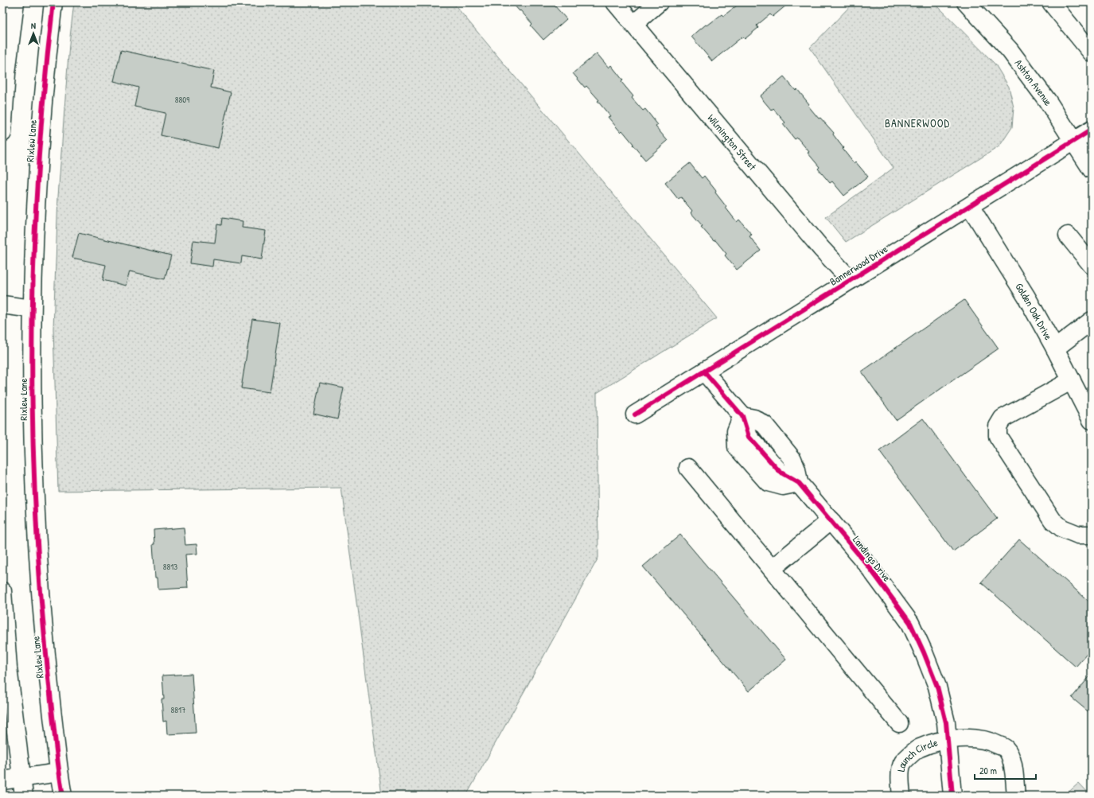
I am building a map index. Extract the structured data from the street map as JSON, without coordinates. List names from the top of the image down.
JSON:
{
  "streets": {
    "street": [
      "Ashton Avenue",
      "Rixlew Lane",
      "Wilmington Street",
      "Bannerwood Drive",
      "Golden Oak Drive",
      "Landings Drive",
      "Launch Circle"
    ]
  },
  "crossings": [
    ["Ashton Avenue", "Bannerwood Drive"],
    ["Wilmington Street", "Bannerwood Drive"],
    ["Bannerwood Drive", "Golden Oak Drive"],
    ["Landings Drive", "Launch Circle"]
  ],
  "districts": ["BANNERWOOD"],
  "house_numbers": ["8809", "8813", "8817"],
  "scale_bar": "20 m",
  "north": "top"
}
